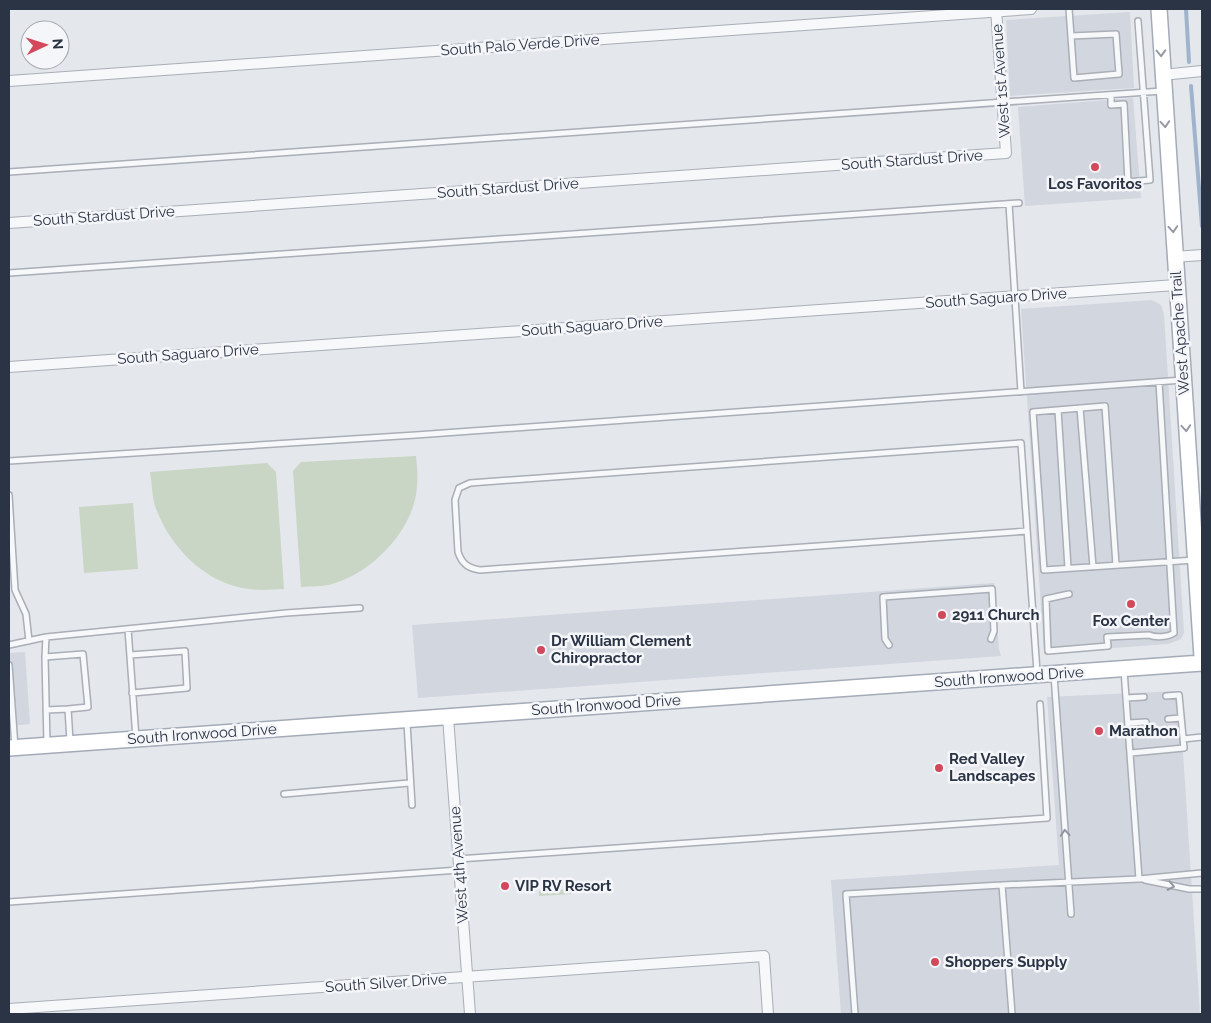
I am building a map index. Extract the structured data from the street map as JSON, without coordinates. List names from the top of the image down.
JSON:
{
  "streets": {
    "main road": ["West Apache Trail", "South Ironwood Drive"],
    "street": [
      "South Palo Verde Drive",
      "West 1st Avenue",
      "South Stardust Drive",
      "South Saguaro Drive",
      "West 4th Avenue",
      "South Silver Drive"
    ]
  },
  "crossings": [
    ["South Palo Verde Drive", "West 1st Avenue"],
    ["West 1st Avenue", "South Stardust Drive"],
    ["South Saguaro Drive", "West Apache Trail"],
    ["South Ironwood Drive", "West 4th Avenue"],
    ["West 4th Avenue", "South Silver Drive"]
  ],
  "one_way": ["West Apache Trail"],
  "places": [
    "Los Favoritos",
    "Fox Center",
    "2911 Church",
    "Dr William Clement Chiropractor",
    "Marathon",
    "Red Valley Landscapes",
    "VIP RV Resort",
    "Shoppers Supply"
  ],
  "north": "right"
}
